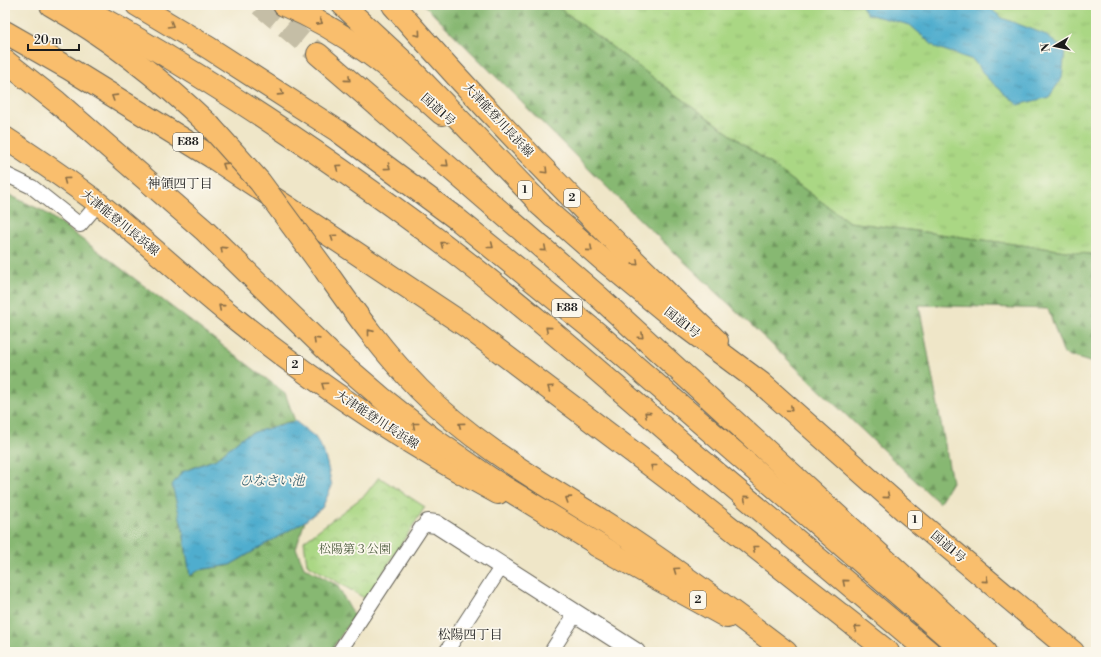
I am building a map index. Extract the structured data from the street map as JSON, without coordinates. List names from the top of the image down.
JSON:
{
  "streets": {
    "main road": [
      "国道1号",
      "大津能登川長浜線",
      "E88",
      "1",
      "2"
    ]
  },
  "crossings": [
    ["国道1号", "大津能登川長浜線"]
  ],
  "districts": ["神領四丁目", "松陽四丁目"],
  "water": ["ひなさい池"],
  "parks": ["松陽第３公園"],
  "scale_bar": "20 m",
  "north": "left"
}
